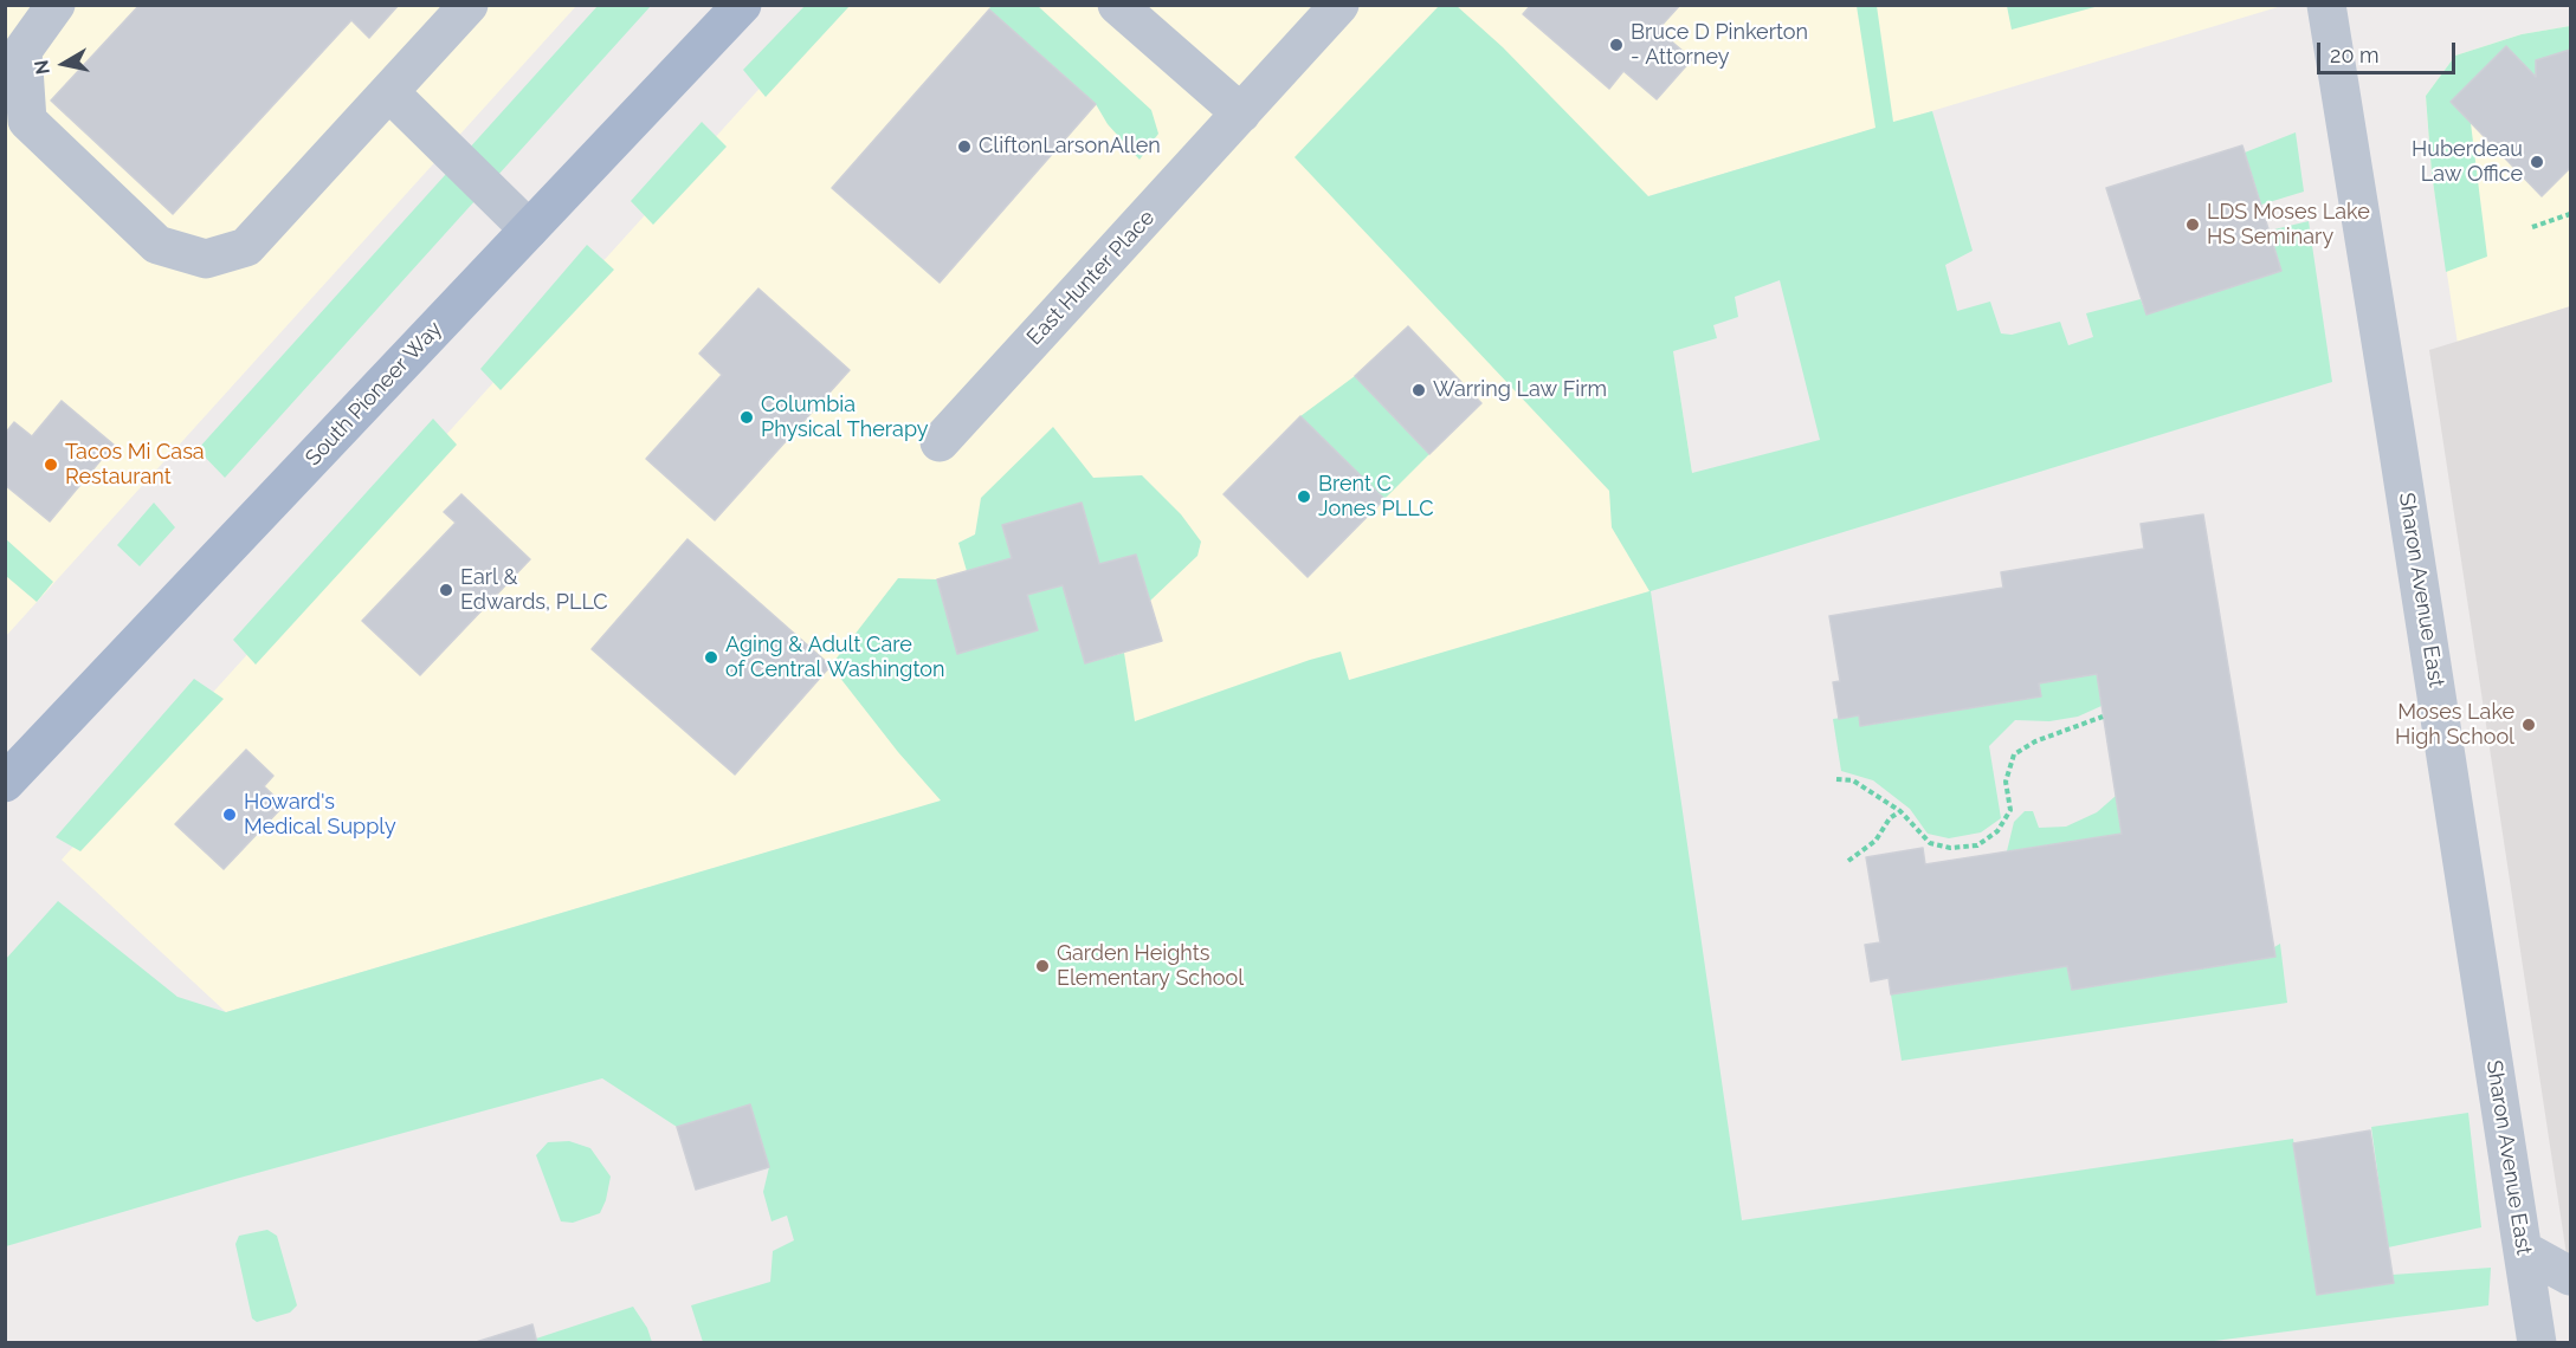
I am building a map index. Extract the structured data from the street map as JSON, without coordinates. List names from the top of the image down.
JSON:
{
  "streets": {
    "main road": ["South Pioneer Way"],
    "street": ["East Hunter Place", "Sharon Avenue East"]
  },
  "places": [
    "Bruce D Pinkerton - Attorney",
    "CliftonLarsonAllen",
    "Huberdeau Law Office",
    "LDS Moses Lake HS Seminary",
    "Warring Law Firm",
    "Columbia Physical Therapy",
    "Tacos Mi Casa Restaurant",
    "Brent C Jones PLLC",
    "Earl & Edwards, PLLC",
    "Aging & Adult Care of Central Washington",
    "Moses Lake High School",
    "Howard's Medical Supply",
    "Garden Heights Elementary School"
  ],
  "scale_bar": "20 m",
  "north": "left"
}
